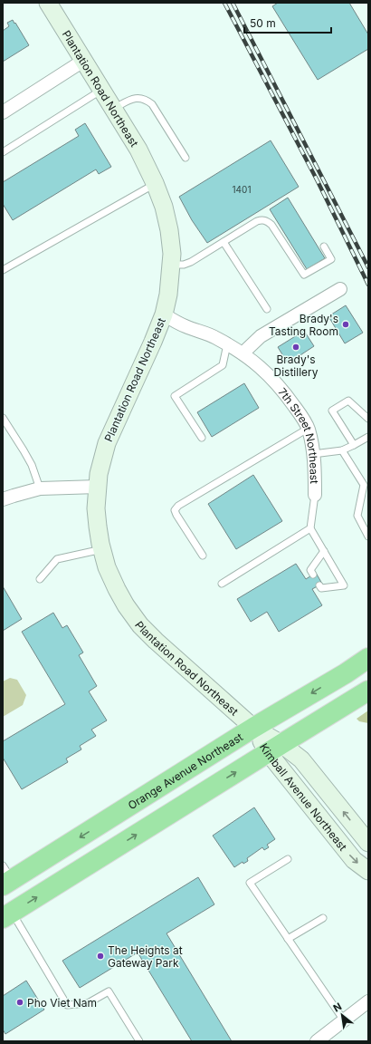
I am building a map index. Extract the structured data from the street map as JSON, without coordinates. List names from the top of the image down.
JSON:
{
  "streets": {
    "highway": ["Orange Avenue Northeast"],
    "street": ["Plantation Road Northeast", "7th Street Northeast", "Kimball Avenue Northeast"]
  },
  "crossings": [
    ["Plantation Road Northeast", "7th Street Northeast"],
    ["Plantation Road Northeast", "Orange Avenue Northeast"],
    ["Plantation Road Northeast", "Kimball Avenue Northeast"],
    ["Orange Avenue Northeast", "Kimball Avenue Northeast"]
  ],
  "places": [
    "Brady's Tasting Room",
    "Brady's Distillery",
    "The Heights at Gateway Park",
    "Pho Viet Nam"
  ],
  "house_numbers": ["1401"],
  "scale_bar": "50 m",
  "north": "top left"
}
